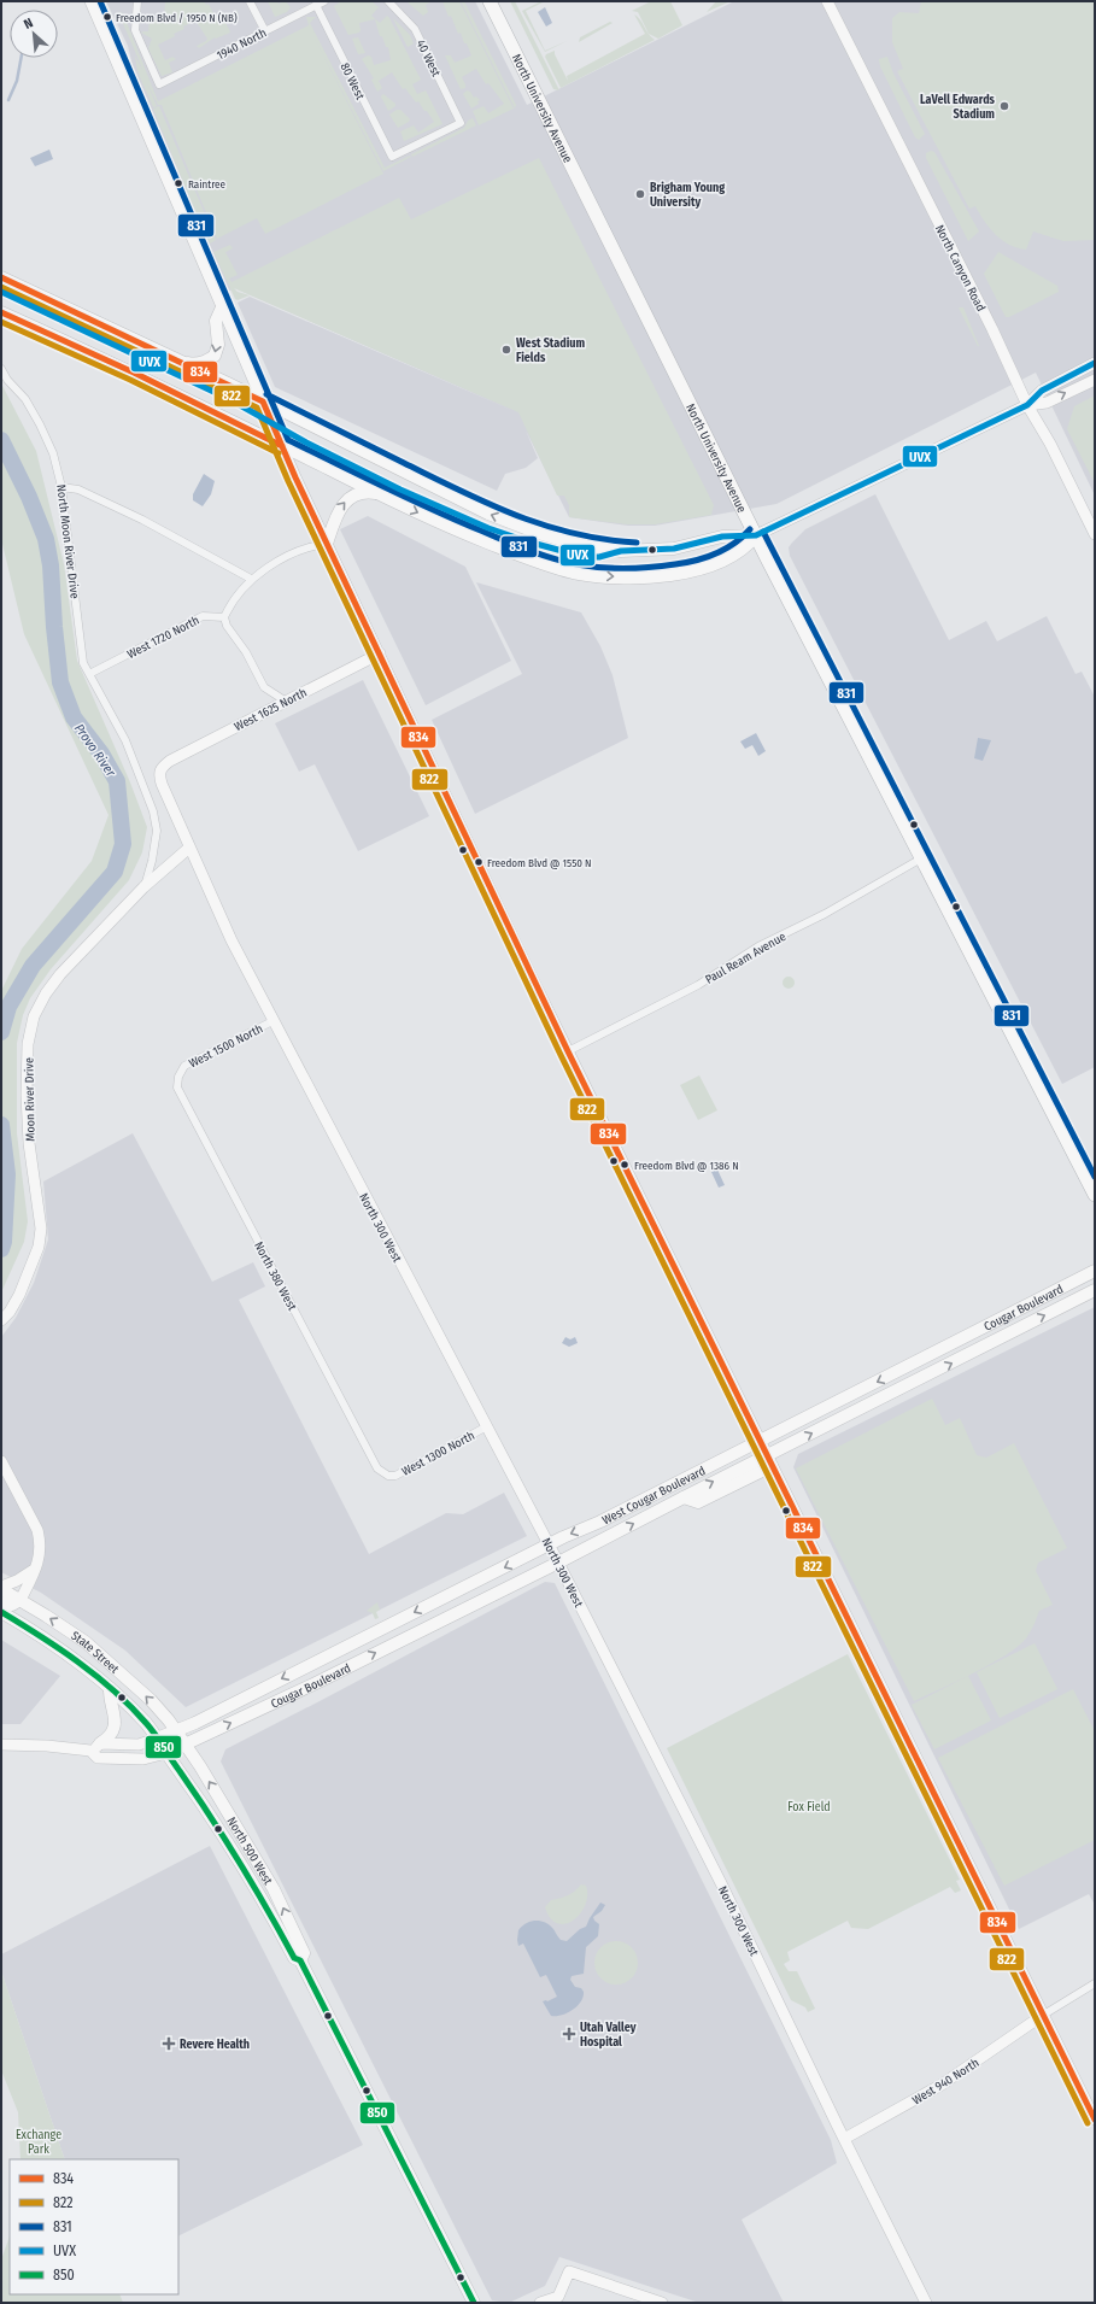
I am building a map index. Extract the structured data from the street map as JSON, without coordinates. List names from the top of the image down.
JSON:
{
  "streets": {
    "highway": ["North University Avenue"],
    "main road": [
      "Cougar Boulevard",
      "West Cougar Boulevard",
      "State Street",
      "North 500 West"
    ],
    "street": [
      "1940 North",
      "40 West",
      "80 West",
      "North Canyon Road",
      "North Moon River Drive",
      "West 1720 North",
      "West 1625 North",
      "Paul Ream Avenue",
      "West 1500 North",
      "Moon River Drive",
      "North 300 West",
      "North 380 West",
      "West 1300 North",
      "West 940 North"
    ]
  },
  "crossings": [
    ["1940 North", "80 West"],
    ["40 West", "80 West"],
    ["North University Avenue", "Paul Ream Avenue"],
    ["North Moon River Drive", "West 1720 North"],
    ["North Moon River Drive", "Moon River Drive"],
    ["West 1625 North", "North 300 West"],
    ["West 1500 North", "North 300 West"],
    ["West 1500 North", "North 380 West"],
    ["North 300 West", "West 1300 North"],
    ["North 300 West", "West Cougar Boulevard"],
    ["North 300 West", "West 940 North"],
    ["North 380 West", "West 1300 North"],
    ["Cougar Boulevard", "West Cougar Boulevard"],
    ["Cougar Boulevard", "State Street"],
    ["Cougar Boulevard", "North 500 West"],
    ["State Street", "North 500 West"]
  ],
  "water": ["Provo River"],
  "parks": ["Fox Field", "Exchange Park"],
  "places": {
    "other": [
      "Freedom Blvd / 1950 N (NB)",
      "LaVell Edwards Stadium",
      "Raintree",
      "Brigham Young University",
      "West Stadium Fields",
      "Freedom Blvd @ 1550 N",
      "Freedom Blvd @ 1386 N"
    ],
    "health": ["Utah Valley Hospital", "Revere Health"]
  },
  "lines": [
    "transit line 831",
    "transit line 834",
    "transit line 822",
    "transit line UVX",
    "transit line 850"
  ],
  "legend": [
    "834",
    "822",
    "831",
    "UVX",
    "850"
  ],
  "north": "top left"
}
